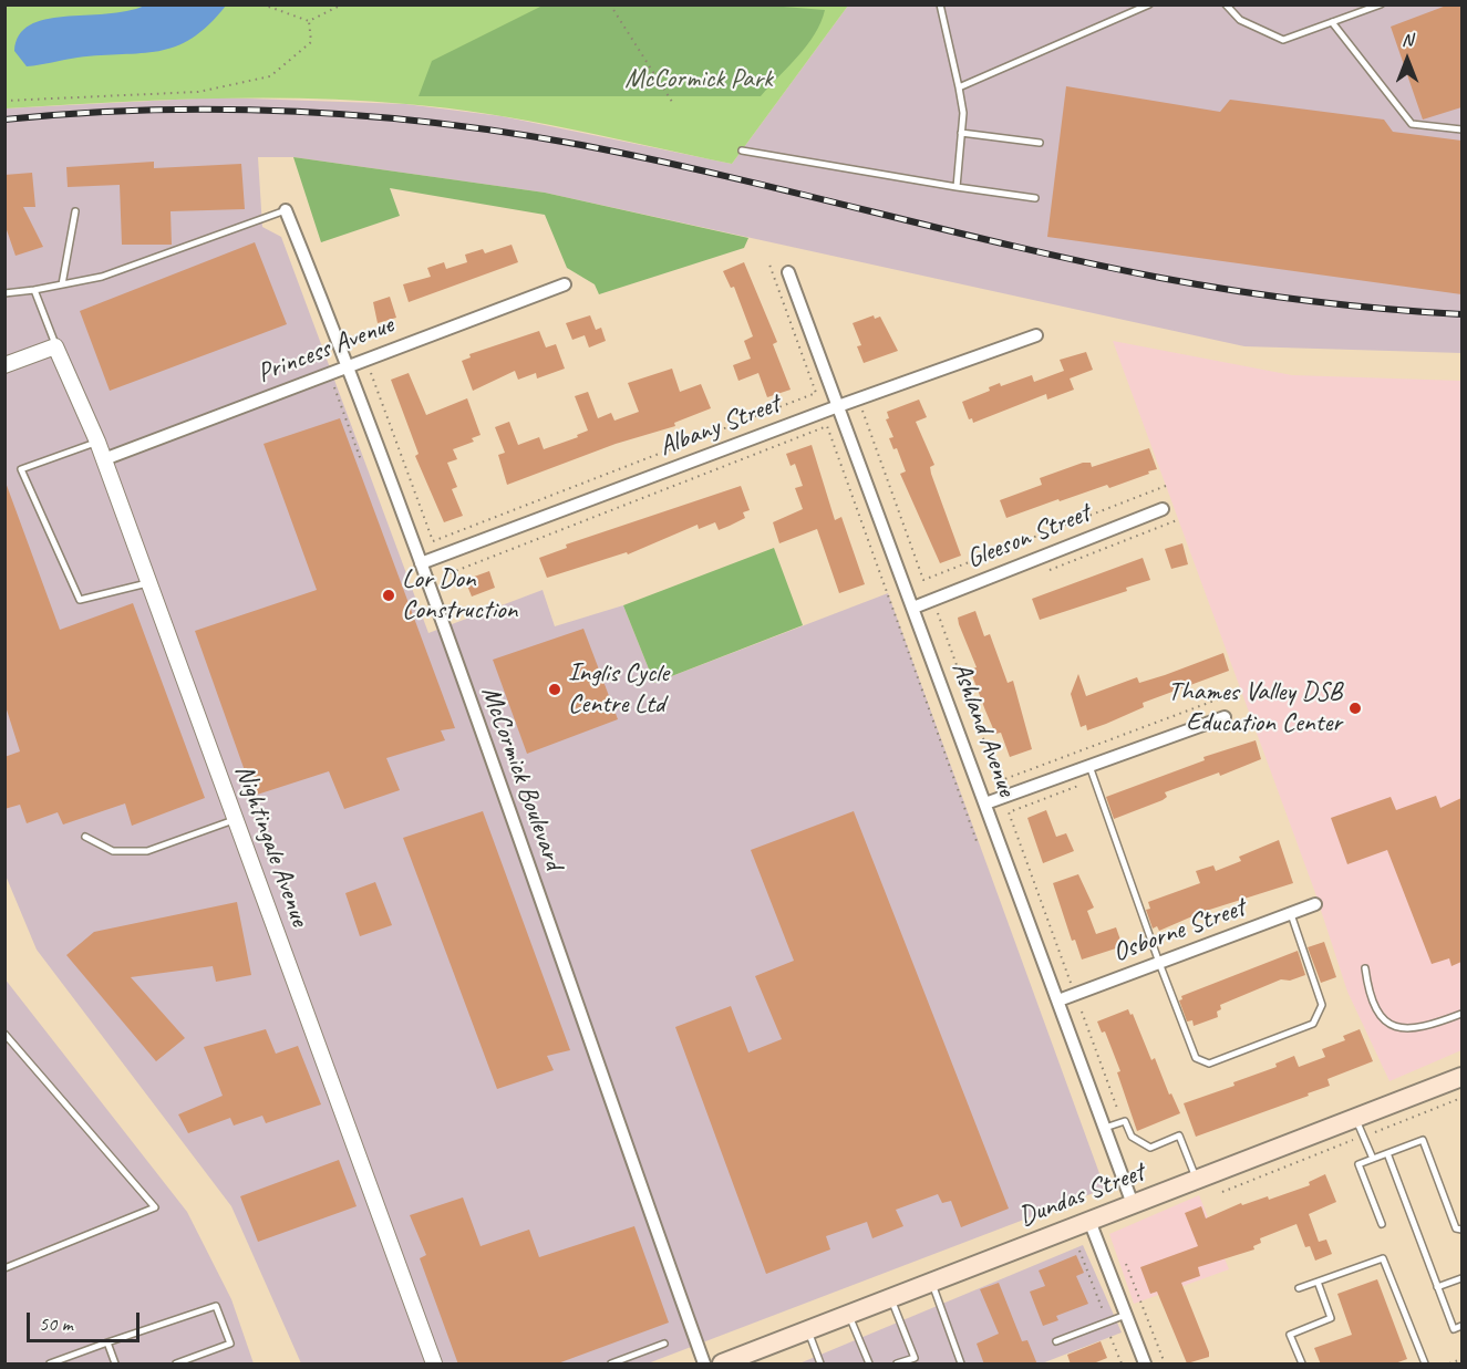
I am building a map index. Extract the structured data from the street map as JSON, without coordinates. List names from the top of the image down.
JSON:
{
  "streets": {
    "main road": ["Dundas Street"],
    "street": [
      "Princess Avenue",
      "Albany Street",
      "Gleeson Street",
      "Ashland Avenue",
      "McCormick Boulevard",
      "Nightingale Avenue",
      "Osborne Street"
    ]
  },
  "crossings": [
    ["Princess Avenue", "McCormick Boulevard"],
    ["Princess Avenue", "Nightingale Avenue"],
    ["Albany Street", "Ashland Avenue"],
    ["Albany Street", "McCormick Boulevard"],
    ["Gleeson Street", "Ashland Avenue"],
    ["Ashland Avenue", "Osborne Street"],
    ["Ashland Avenue", "Dundas Street"]
  ],
  "parks": ["McCormick Park"],
  "places": ["Lor Don Construction", "Inglis Cycle Centre Ltd", "Thames Valley DSB Education Center"],
  "scale_bar": "50 m",
  "north": "top"
}
